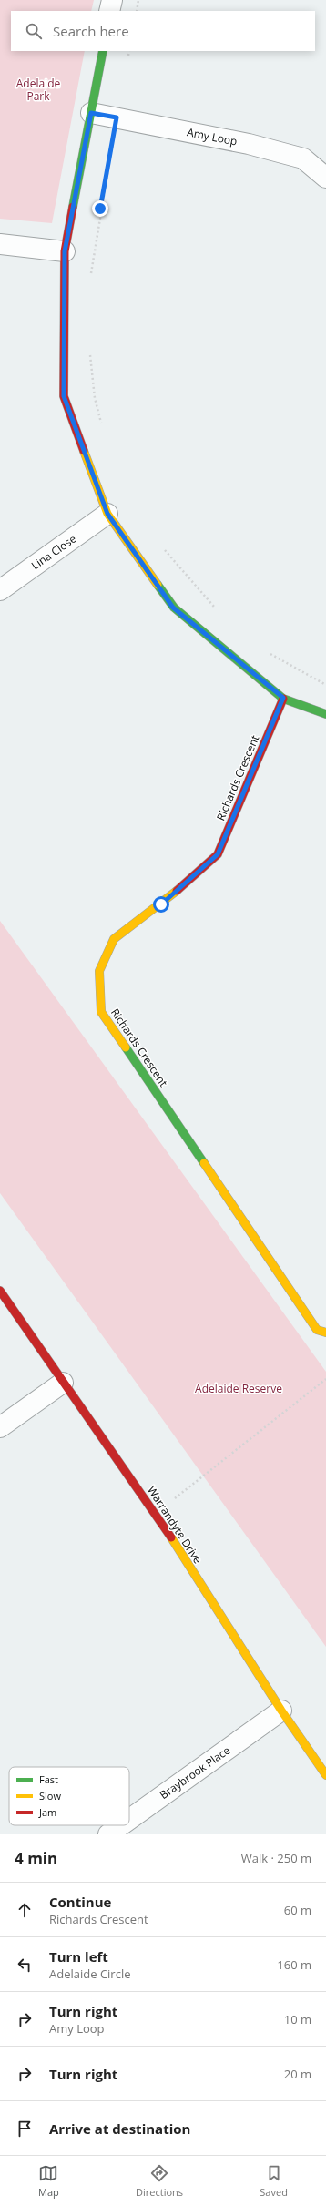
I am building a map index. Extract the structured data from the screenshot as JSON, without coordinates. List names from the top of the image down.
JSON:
{
  "streets": {
    "street": [
      "Amy Loop",
      "Lina Close",
      "Richards Crescent",
      "Warrandyte Drive",
      "Braybrook Place"
    ]
  },
  "crossings": [
    ["Warrandyte Drive", "Braybrook Place"]
  ],
  "parks": ["Adelaide Park", "Adelaide Reserve"],
  "legend": ["Fast", "Slow", "Jam"],
  "page": {
    "search": "Search here",
    "heading": ["4 min", "Walk · 250 m"],
    "list": [
      ["Continue", "Richards Crescent", "60 m"],
      ["Turn left", "Adelaide Circle", "160 m"],
      ["Turn right", "Amy Loop", "10 m"],
      ["Turn right", "20 m"],
      "Arrive at destination"
    ],
    "nav": ["Map", "Directions", "Saved"]
  }
}
